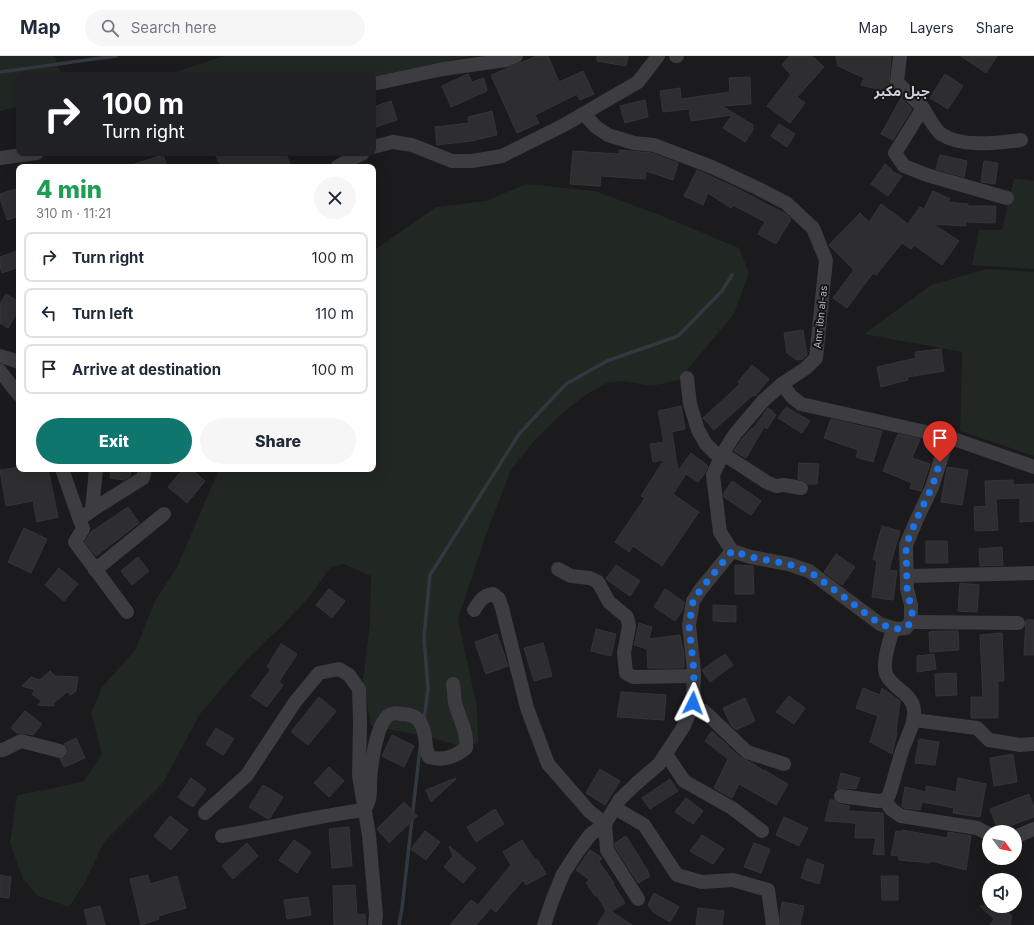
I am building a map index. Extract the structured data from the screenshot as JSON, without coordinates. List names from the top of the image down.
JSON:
{
  "streets": {
    "street": ["Amr ibn al-as"]
  },
  "districts": ["جبل مكبر"],
  "north": "bottom right",
  "page": {
    "header": "Map",
    "search": "Search here",
    "nav": ["Map", "Layers", "Share"],
    "turn": ["100 m", "Turn right"],
    "heading": ["4 min", "310 m · 11:21"],
    "list": [
      {
        "name": "Turn right",
        "value": "100 m"
      },
      {
        "name": "Turn left",
        "value": "110 m"
      },
      {
        "name": "Arrive at destination",
        "value": "100 m"
      }
    ],
    "buttons": ["Exit", "Share"]
  }
}
